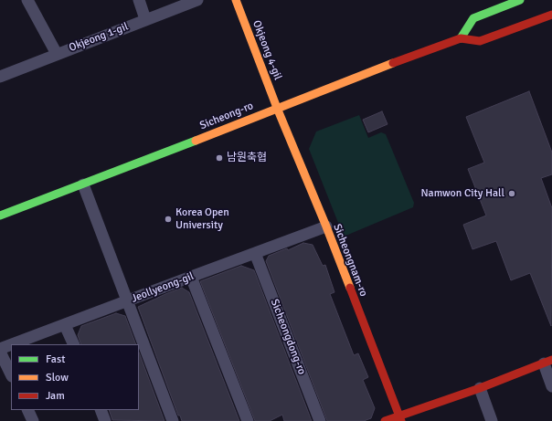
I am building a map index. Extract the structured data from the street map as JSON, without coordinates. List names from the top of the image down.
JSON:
{
  "streets": {
    "street": [
      "Okjeong 1-gil",
      "Okjeong 4-gil",
      "Sicheong-ro",
      "Sicheongnam-ro",
      "Jeollyeong-gil",
      "Sicheongdong-ro"
    ]
  },
  "crossings": [
    ["Okjeong 4-gil", "Sicheong-ro"],
    ["Okjeong 4-gil", "Sicheongnam-ro"],
    ["Sicheong-ro", "Sicheongnam-ro"],
    ["Sicheongnam-ro", "Jeollyeong-gil"],
    ["Jeollyeong-gil", "Sicheongdong-ro"]
  ],
  "places": ["남원축협", "Namwon City Hall", "Korea Open University"],
  "legend": ["Fast", "Slow", "Jam"]
}
